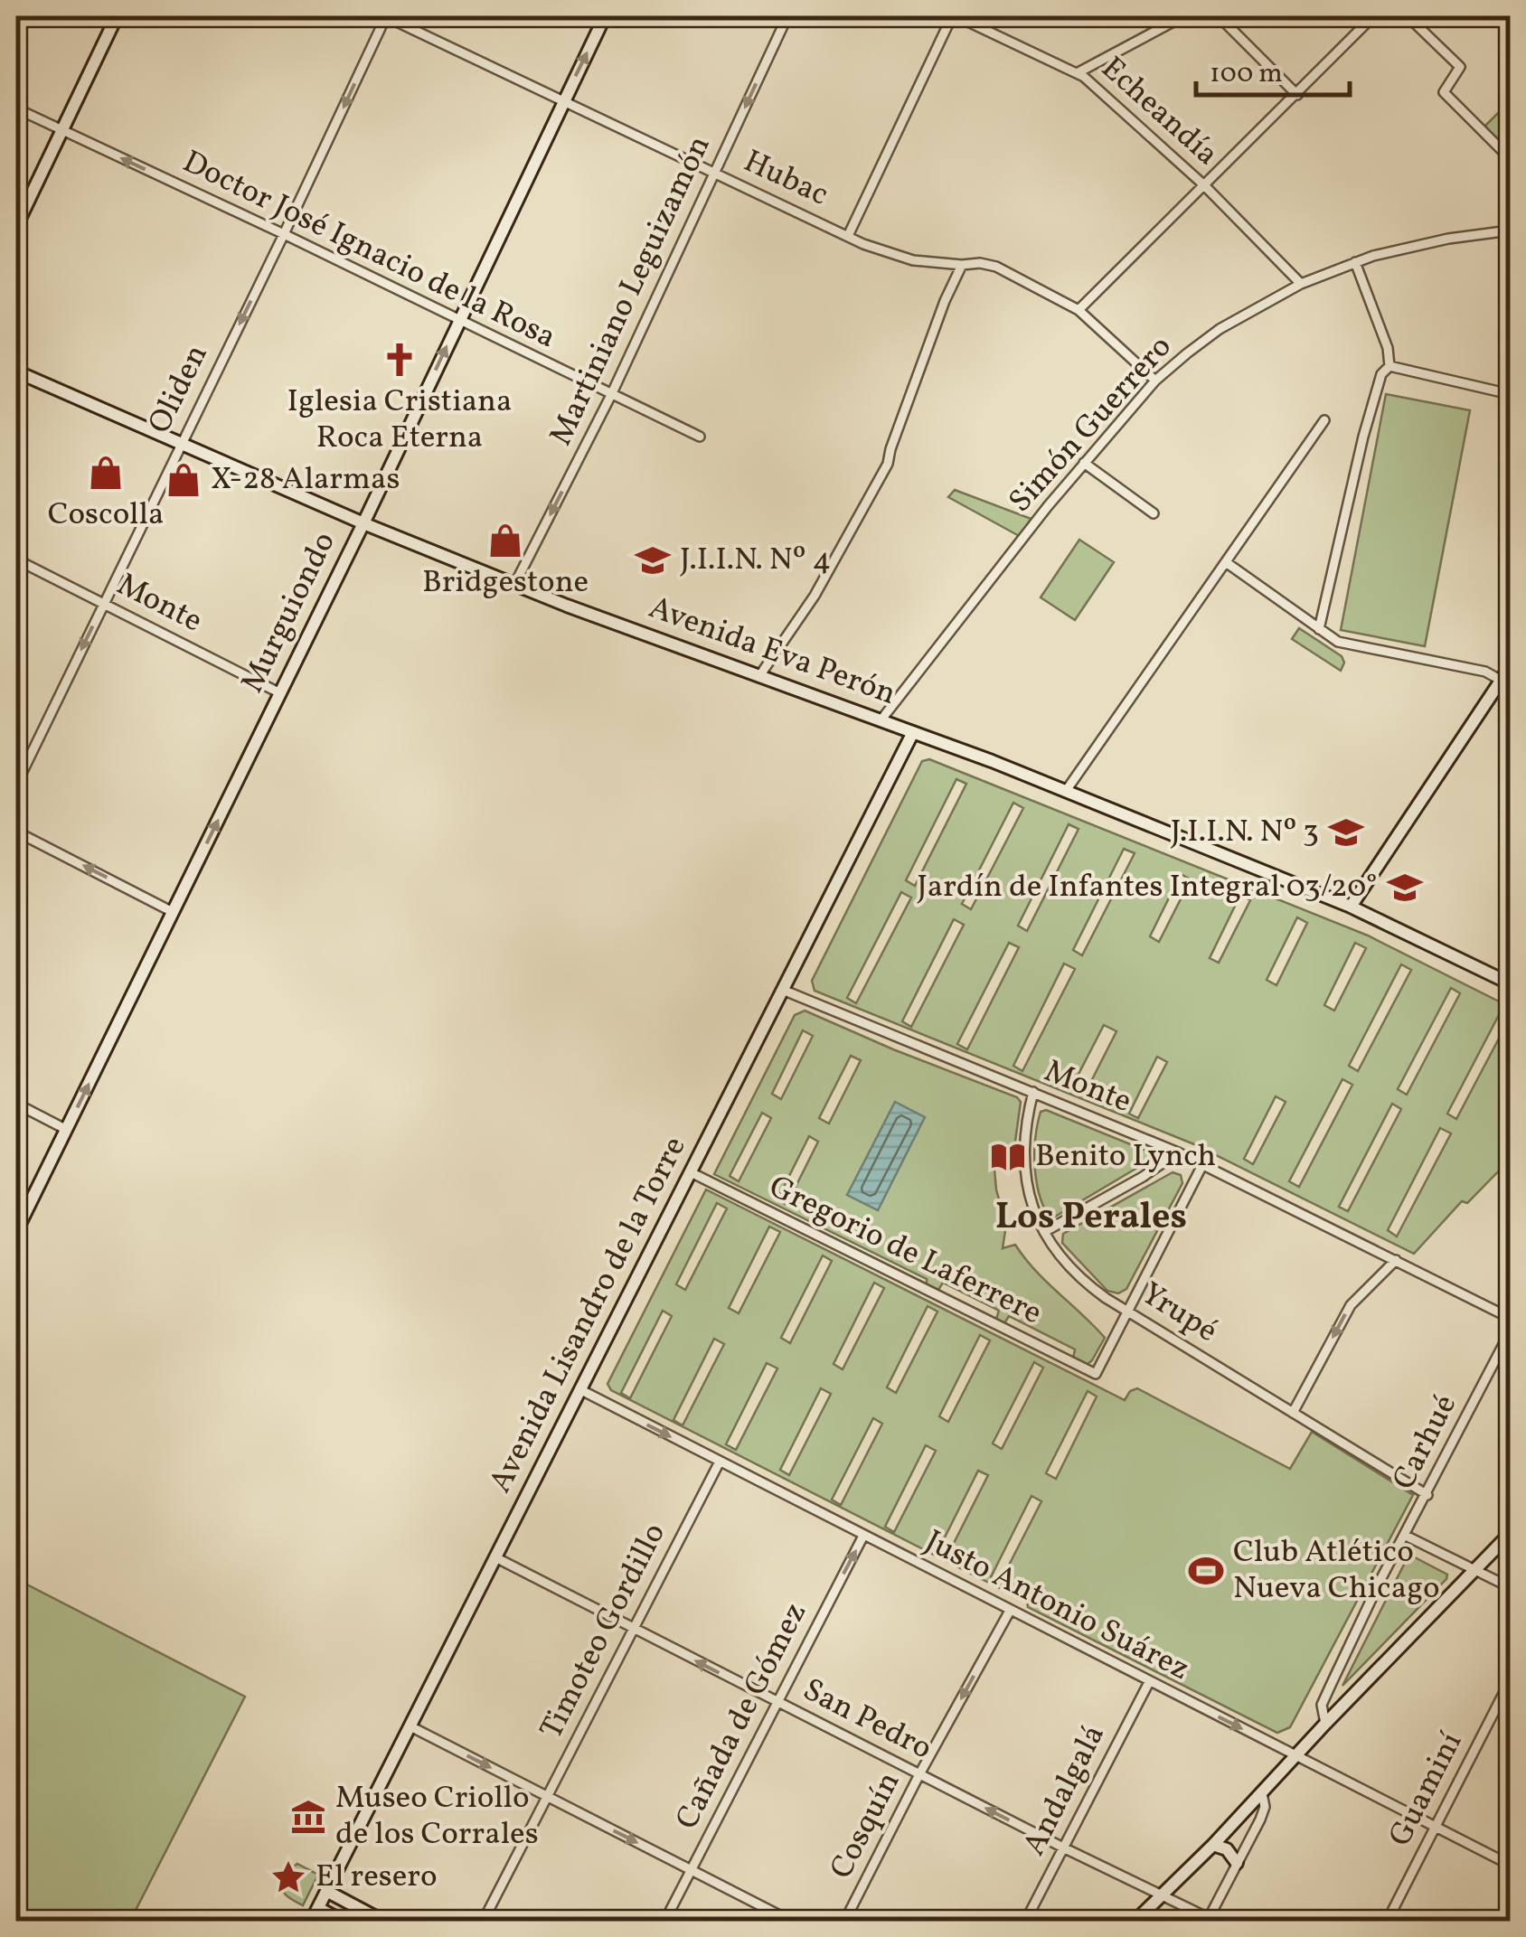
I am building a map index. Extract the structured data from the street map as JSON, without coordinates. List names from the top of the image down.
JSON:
{
  "streets": {
    "main road": ["Murguiondo", "Avenida Eva Perón", "Avenida Lisandro de la Torre"],
    "street": [
      "Echeandía",
      "Hubac",
      "Doctor José Ignacio de la Rosa",
      "Martiniano Leguizamón",
      "Oliden",
      "Simón Guerrero",
      "Monte",
      "Gregorio de Laferrere",
      "Yrupé",
      "Carhué",
      "Justo Antonio Suárez",
      "Timoteo Gordillo",
      "Cañada de Gómez",
      "San Pedro",
      "Guaminí",
      "Andalgalá",
      "Cosquín"
    ]
  },
  "crossings": [
    ["Echeandía", "Simón Guerrero"],
    ["Hubac", "Martiniano Leguizamón"],
    ["Hubac", "Oliden"],
    ["Hubac", "Simón Guerrero"],
    ["Hubac", "Murguiondo"],
    ["Doctor José Ignacio de la Rosa", "Martiniano Leguizamón"],
    ["Doctor José Ignacio de la Rosa", "Oliden"],
    ["Doctor José Ignacio de la Rosa", "Murguiondo"],
    ["Martiniano Leguizamón", "Avenida Eva Perón"],
    ["Oliden", "Monte"],
    ["Oliden", "Avenida Eva Perón"],
    ["Simón Guerrero", "Avenida Eva Perón"],
    ["Monte", "Murguiondo"],
    ["Monte", "Yrupé"],
    ["Monte", "Avenida Lisandro de la Torre"],
    ["Murguiondo", "Avenida Eva Perón"],
    ["Avenida Eva Perón", "Avenida Lisandro de la Torre"],
    ["Gregorio de Laferrere", "Yrupé"],
    ["Gregorio de Laferrere", "Avenida Lisandro de la Torre"],
    ["Yrupé", "Carhué"],
    ["Avenida Lisandro de la Torre", "Justo Antonio Suárez"],
    ["Avenida Lisandro de la Torre", "San Pedro"],
    ["Justo Antonio Suárez", "Timoteo Gordillo"],
    ["Justo Antonio Suárez", "Cañada de Gómez"],
    ["Justo Antonio Suárez", "Guaminí"],
    ["Justo Antonio Suárez", "Andalgalá"],
    ["Justo Antonio Suárez", "Cosquín"],
    ["Timoteo Gordillo", "San Pedro"],
    ["Cañada de Gómez", "San Pedro"],
    ["San Pedro", "Andalgalá"],
    ["San Pedro", "Cosquín"]
  ],
  "one_way": [
    "Martiniano Leguizamón",
    "Oliden",
    "Murguiondo",
    "Cañada de Gómez",
    "San Pedro",
    "Cosquín"
  ],
  "districts": ["Los Perales"],
  "places": {
    "church": ["Iglesia Cristiana Roca Eterna"],
    "shop": ["Coscolla", "X-28 Alarmas", "Bridgestone"],
    "school or university": ["J.I.I.N. Nº 4", "J.I.I.N. Nº 3", "Jardín de Infantes Integral 03/20°"],
    "library": ["Benito Lynch"],
    "sports": ["Club Atlético Nueva Chicago"],
    "museum": ["Museo Criollo de los Corrales"],
    "place": ["El resero"]
  },
  "scale_bar": "100 m"
}
